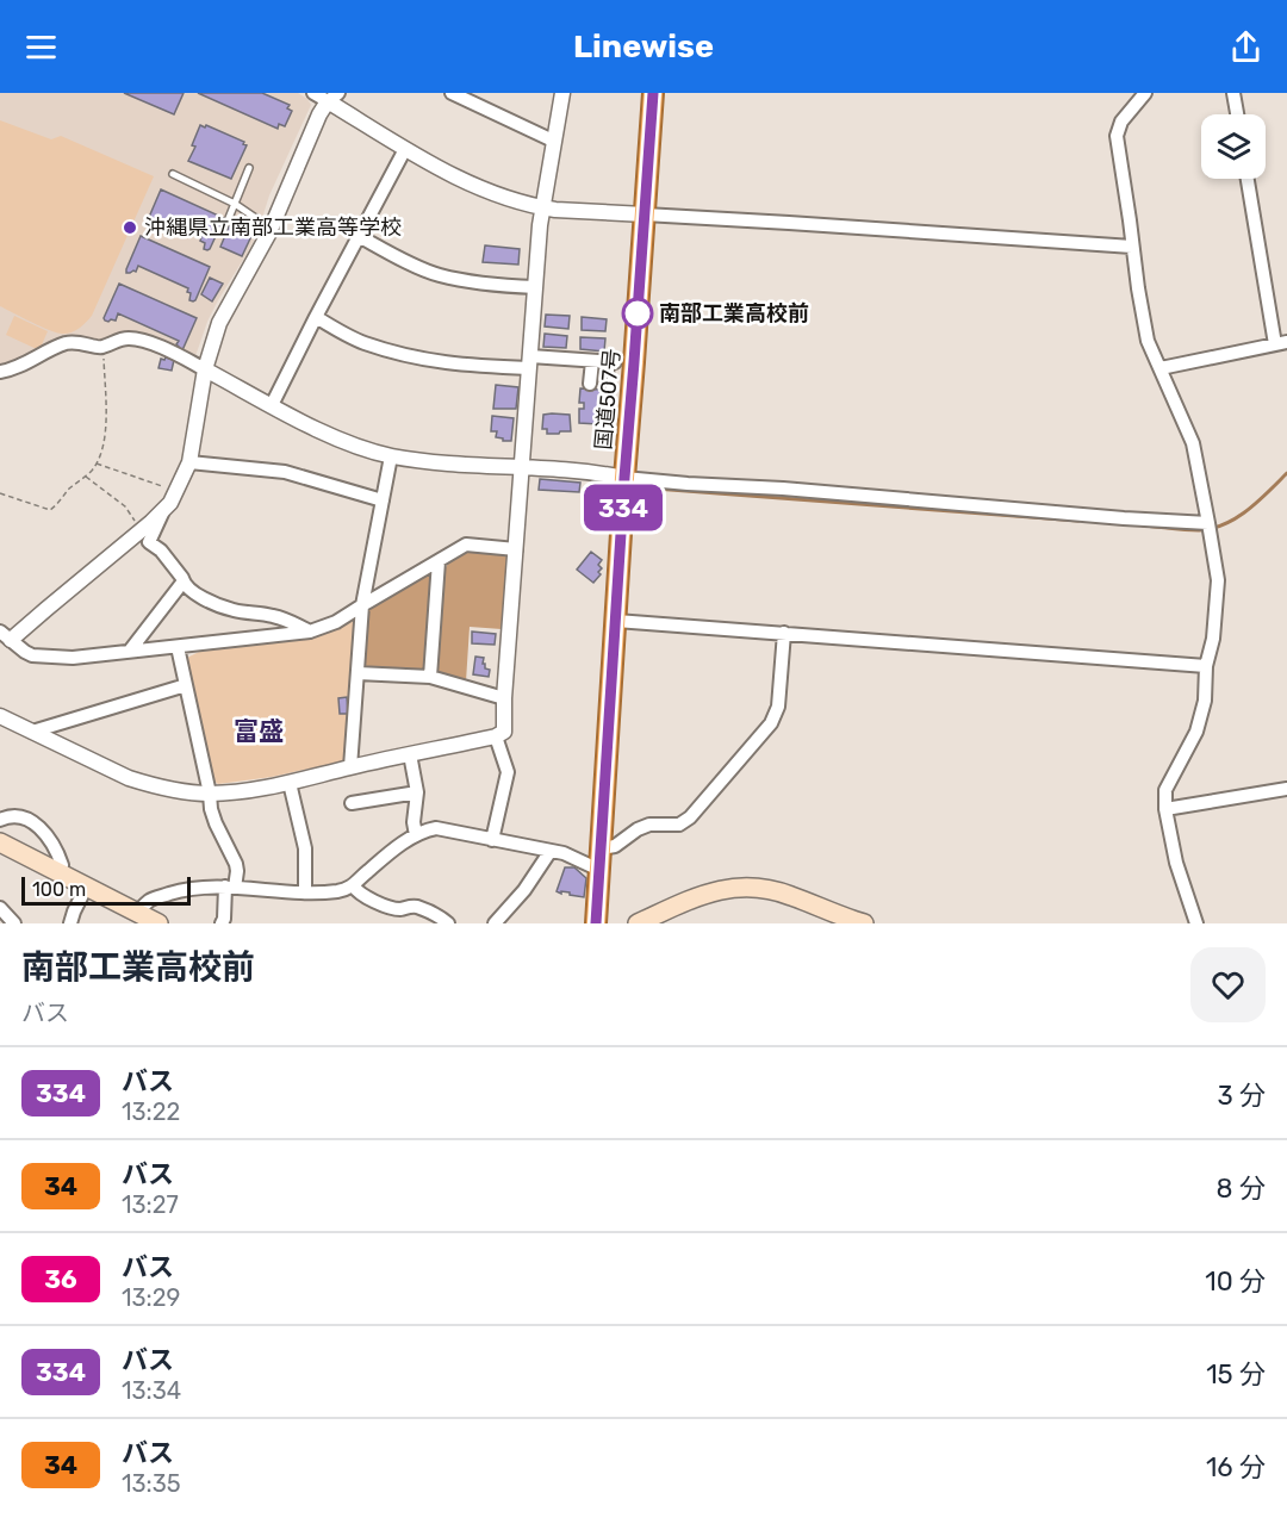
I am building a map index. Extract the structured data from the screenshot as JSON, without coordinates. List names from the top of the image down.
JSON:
{
  "streets": {
    "highway": ["国道507号"]
  },
  "districts": ["富盛"],
  "places": ["沖縄県立南部工業高等学校", "南部工業高校前"],
  "lines": ["bus line 334"],
  "scale_bar": "100 m",
  "page": {
    "header": "Linewise",
    "on_map": "334",
    "scale": "100 m",
    "heading": ["南部工業高校前", "バス"],
    "list": [
      {
        "mark": "334",
        "name": "バス",
        "note": "13:22",
        "value": "3 分"
      },
      {
        "mark": "34",
        "name": "バス",
        "note": "13:27",
        "value": "8 分"
      },
      {
        "mark": "36",
        "name": "バス",
        "note": "13:29",
        "value": "10 分"
      },
      {
        "mark": "334",
        "name": "バス",
        "note": "13:34",
        "value": "15 分"
      },
      {
        "mark": "34",
        "name": "バス",
        "note": "13:35",
        "value": "16 分"
      }
    ]
  }
}
